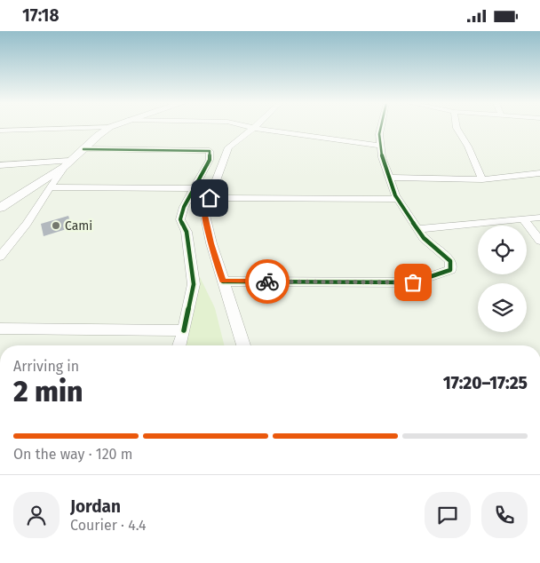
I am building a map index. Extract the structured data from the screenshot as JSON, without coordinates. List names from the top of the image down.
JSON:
{
  "places": ["Cami"],
  "page": {
    "status": "17:18",
    "heading": ["2 min", "Arriving in", "17:20–17:25"],
    "panel": ["Jordan", "Courier · 4.4"],
    "bar": "On the way · 120 m"
  }
}
